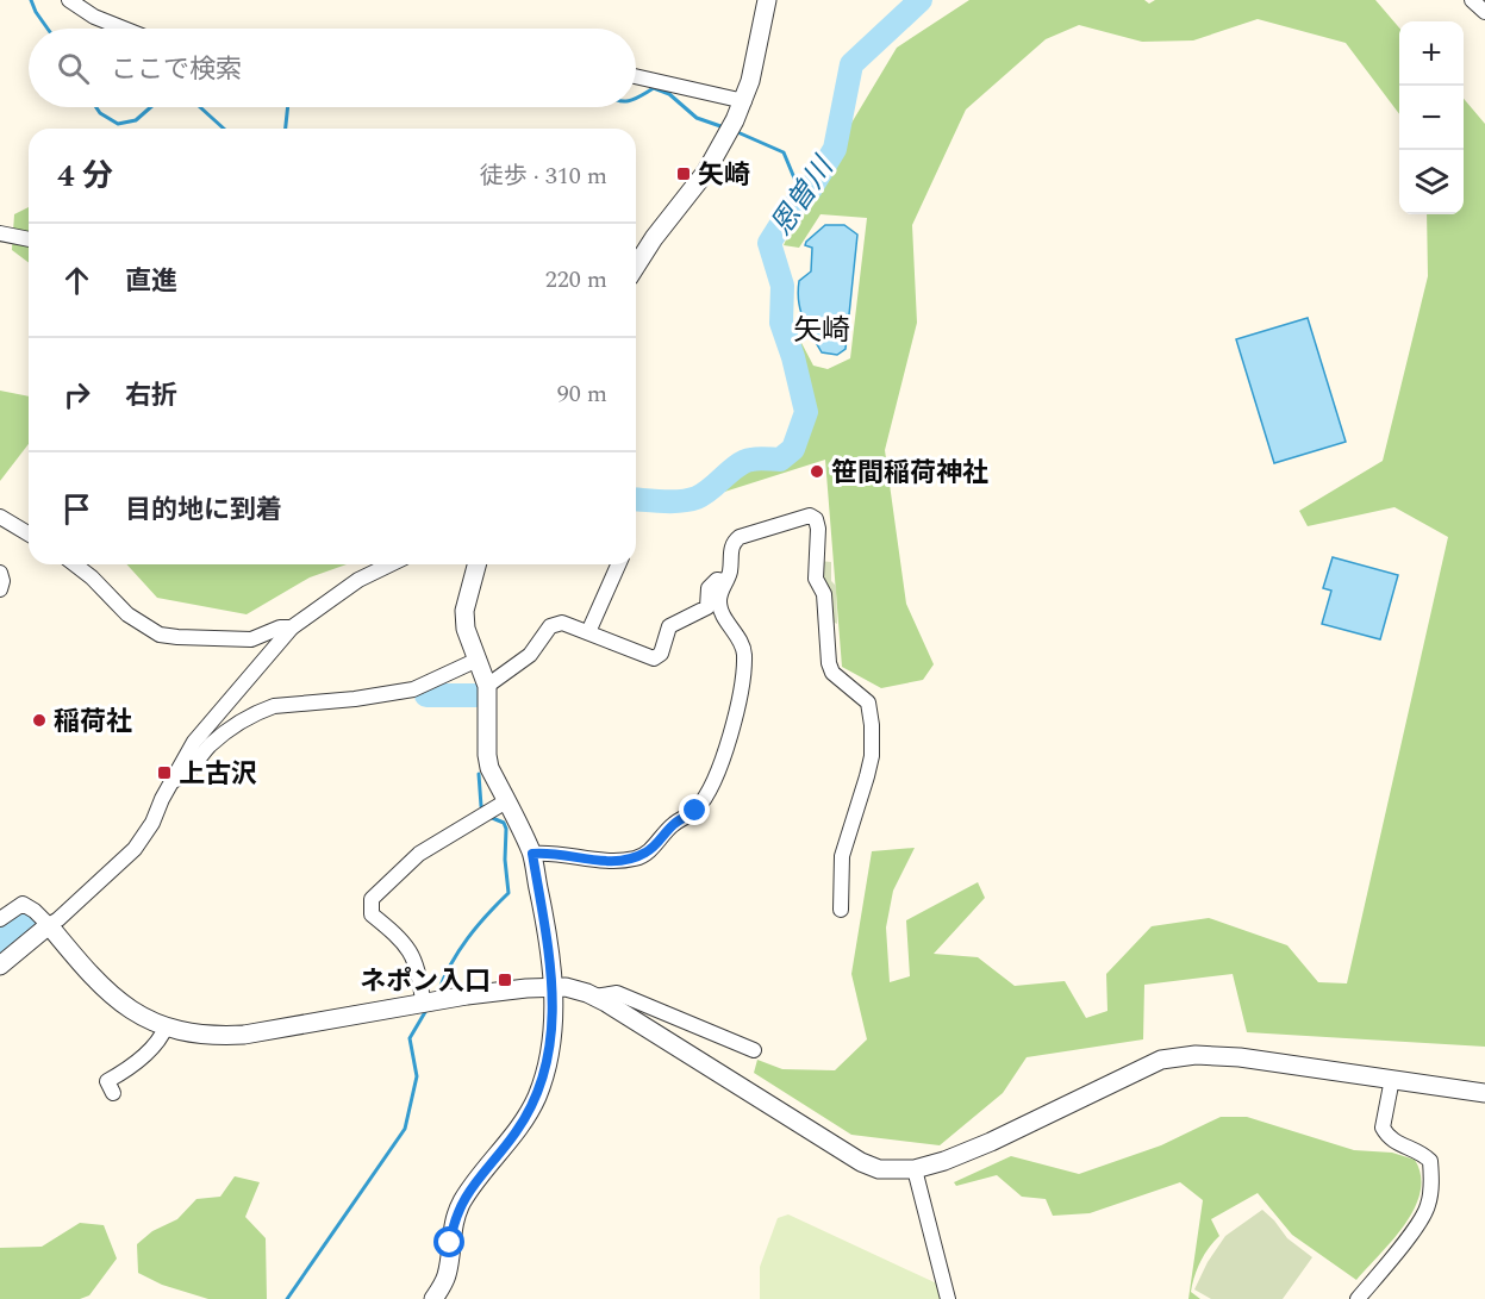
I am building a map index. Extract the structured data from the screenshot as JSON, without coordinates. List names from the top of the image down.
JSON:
{
  "districts": ["矢崎"],
  "water": ["恩曽川"],
  "places": {
    "transit": ["矢崎", "上古沢", "ネポン入口"],
    "other": ["笹間稲荷神社", "稲荷社"]
  },
  "page": {
    "map_buttons": ["+", "−"],
    "search": "ここで検索",
    "heading": ["4 分", "徒歩 · 310 m"],
    "list": [
      ["直進", "220 m"],
      ["右折", "90 m"],
      "目的地に到着"
    ]
  }
}
